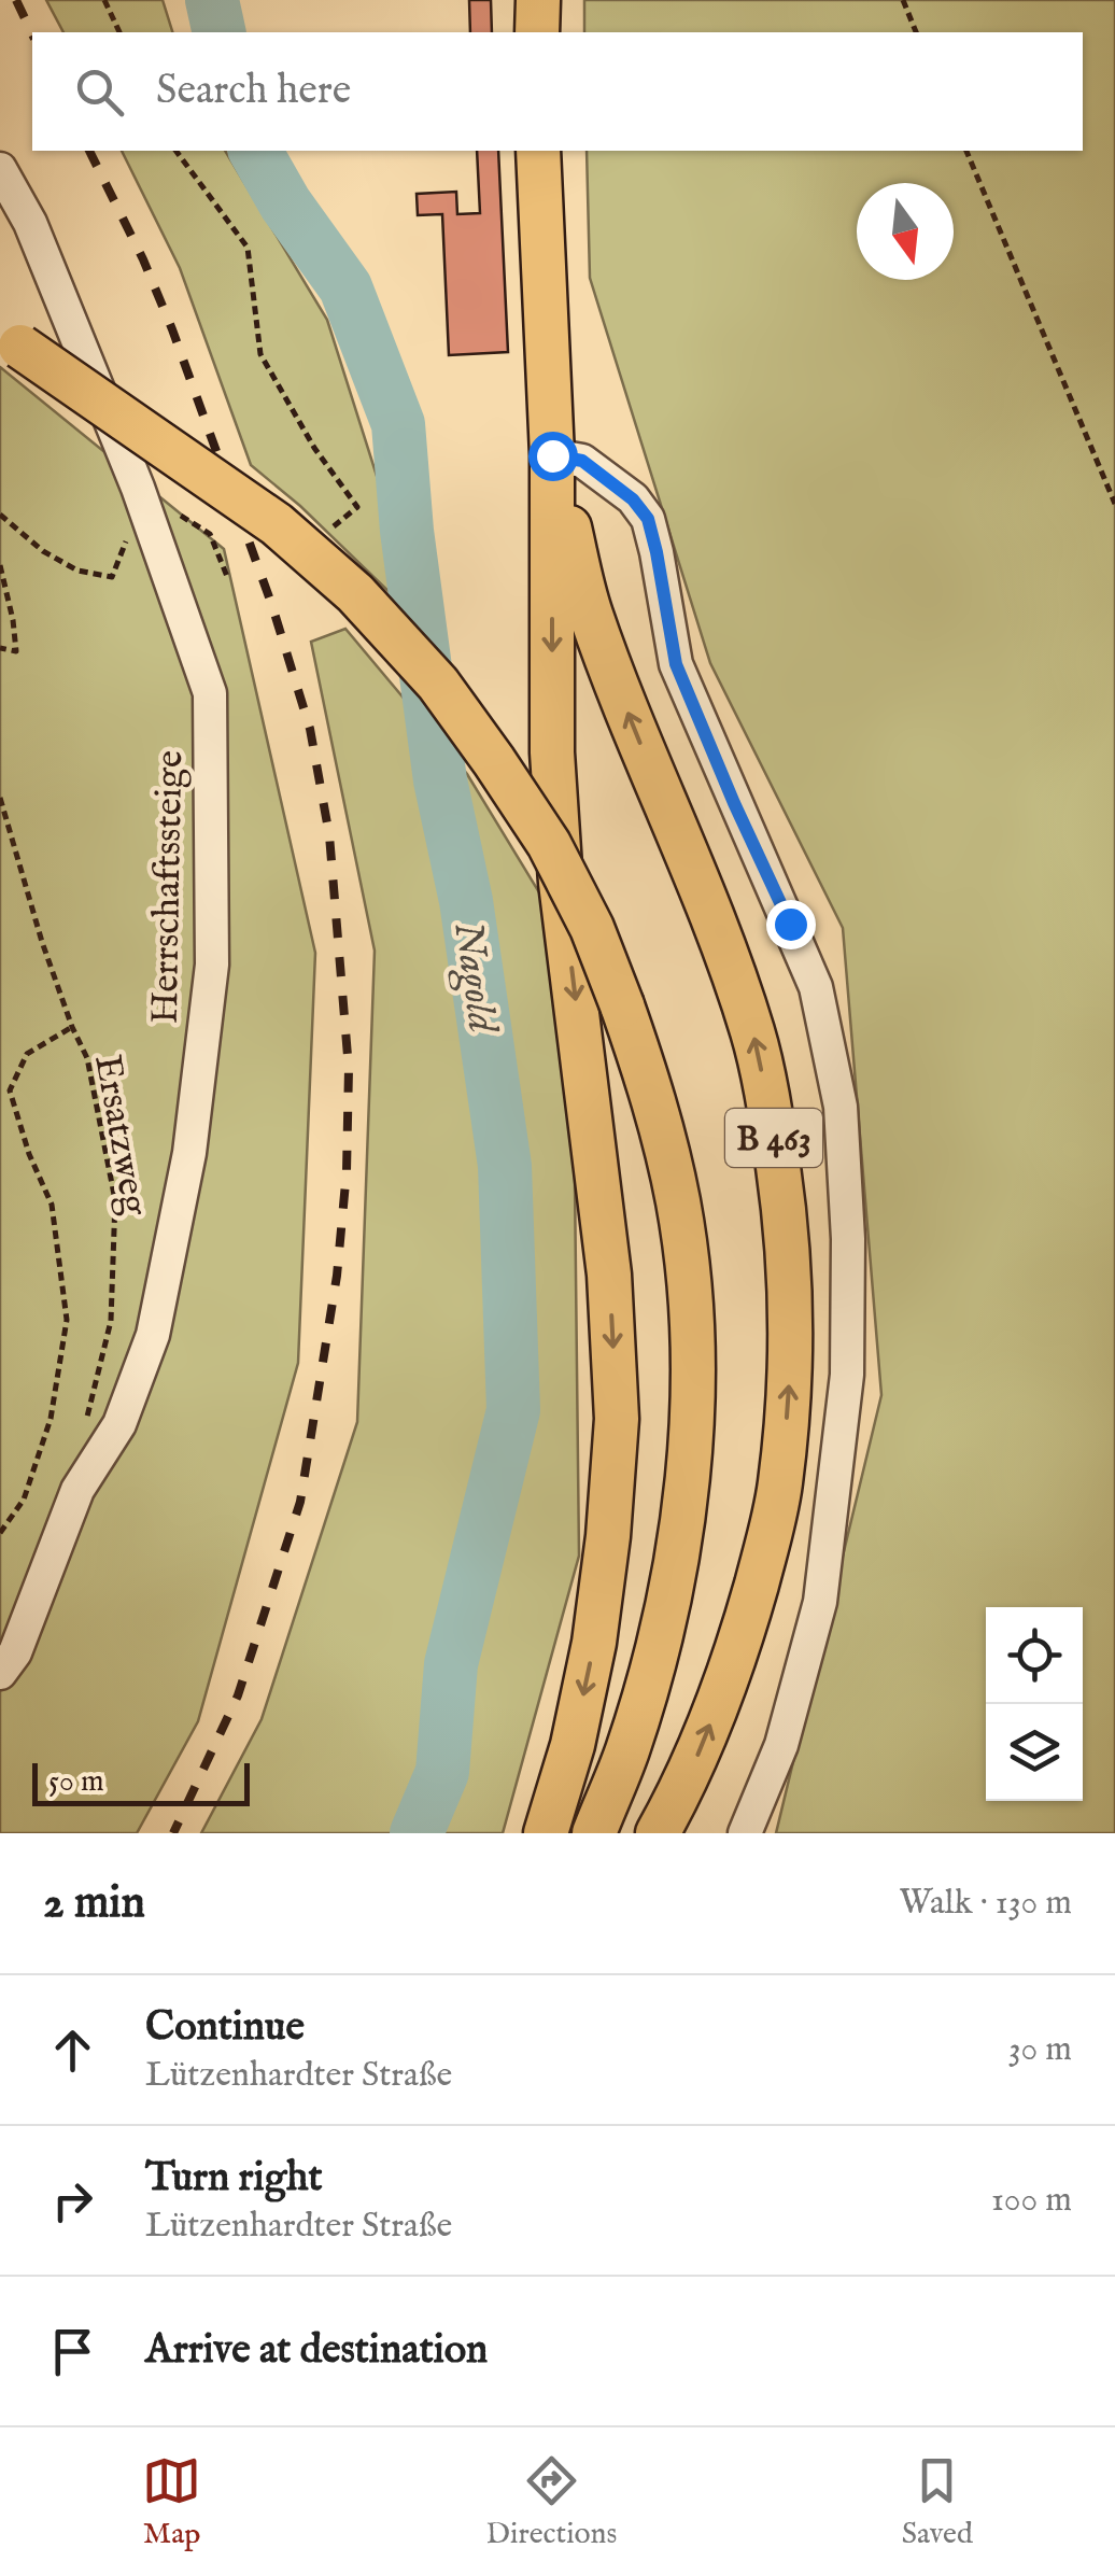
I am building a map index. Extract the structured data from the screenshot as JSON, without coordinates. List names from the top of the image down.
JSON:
{
  "streets": {
    "main road": ["B 463"],
    "street": ["Herrschaftssteige"],
    "path": ["Ersatzweg"]
  },
  "water": ["Nagold"],
  "scale_bar": "50 m",
  "north": "bottom",
  "page": {
    "search": "Search here",
    "scale": "50 m",
    "heading": ["2 min", "Walk · 130 m"],
    "list": [
      ["Continue", "Lützenhardter Straße", "30 m"],
      ["Turn right", "Lützenhardter Straße", "100 m"],
      "Arrive at destination"
    ],
    "nav": ["Map", "Directions", "Saved"]
  }
}
